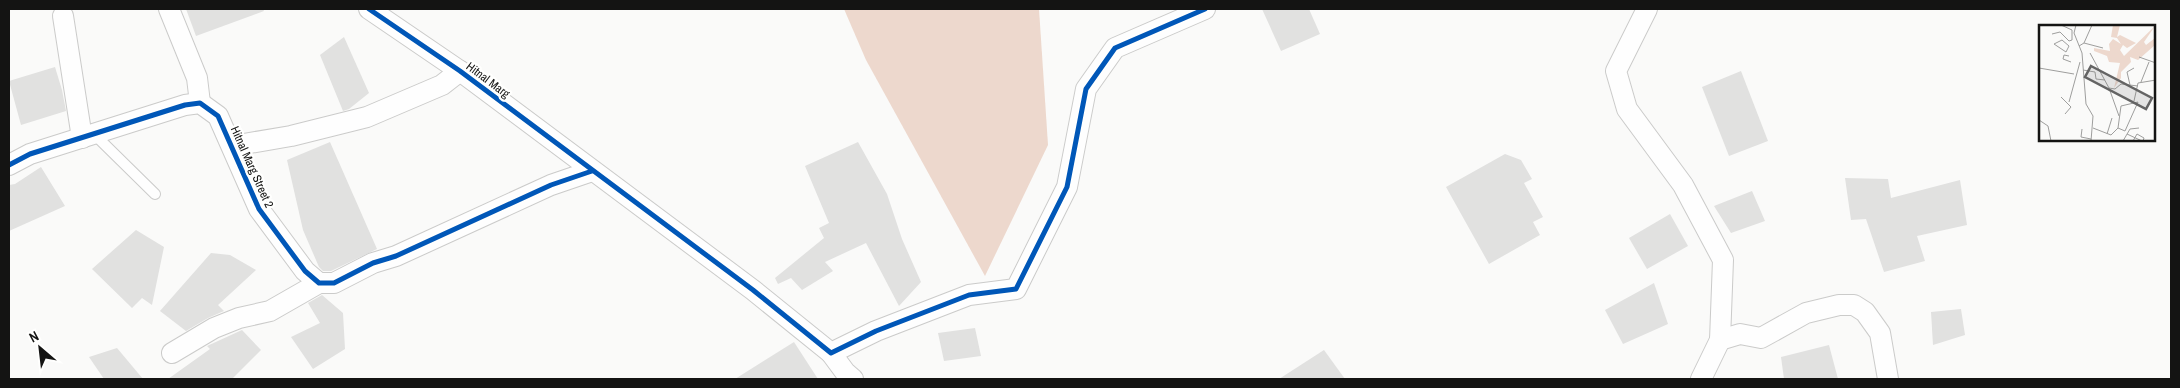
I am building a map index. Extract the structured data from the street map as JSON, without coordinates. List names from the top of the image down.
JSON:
{
  "streets": {
    "street": ["Hitnal Marg", "Hitnal Marg Street 2"]
  },
  "north": "top left"
}
